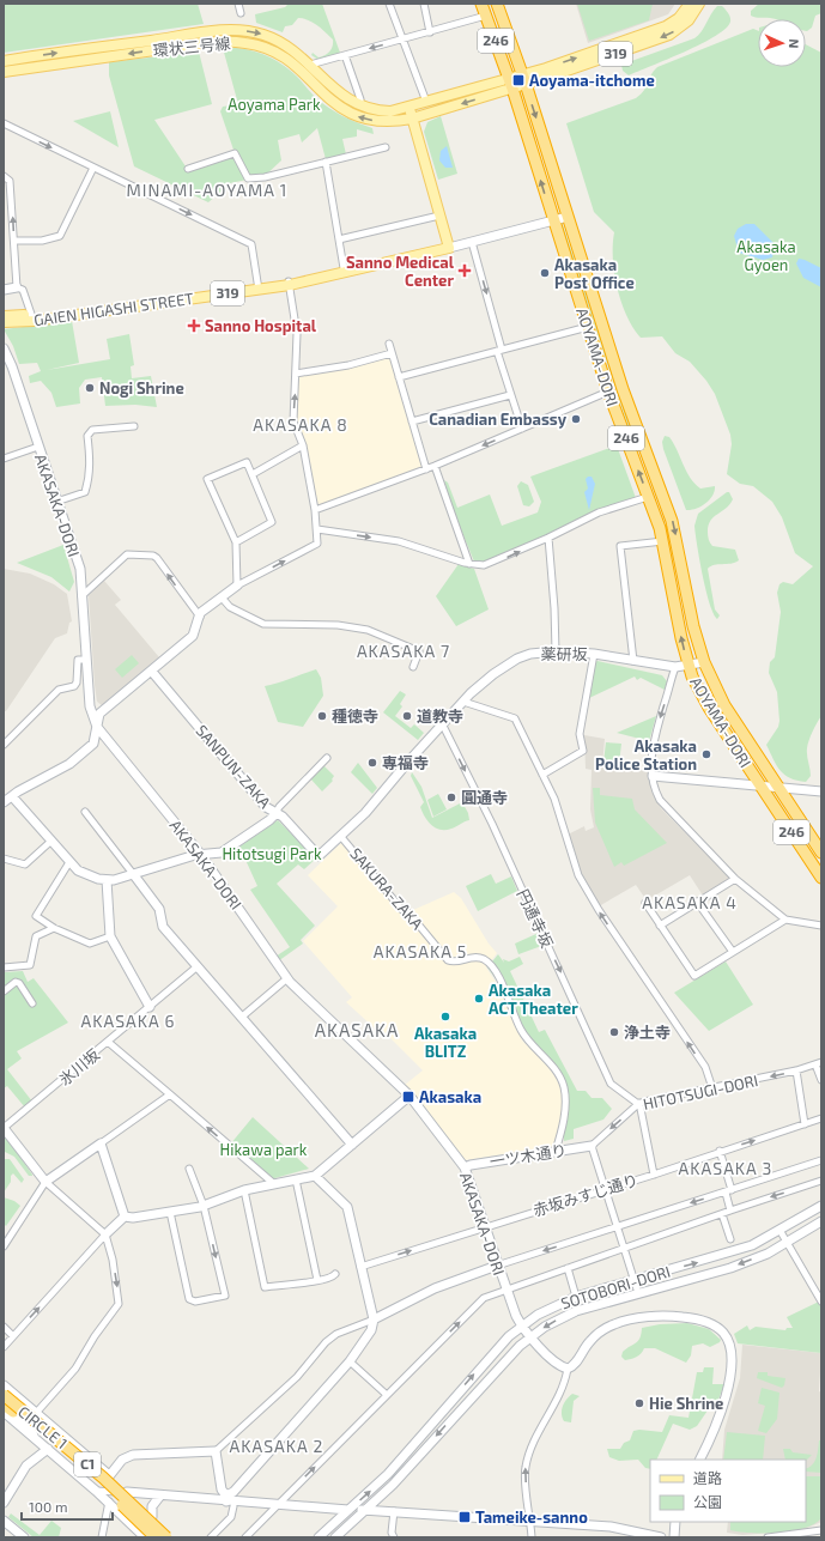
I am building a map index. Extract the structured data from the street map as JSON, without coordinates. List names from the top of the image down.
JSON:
{
  "streets": {
    "highway": [
      "246",
      "AOYAMA-DORI",
      "CIRCLE 1",
      "C1"
    ],
    "main road": ["環状三号線", "319", "GAIEN HIGASHI STREET"],
    "street": [
      "AKASAKA-DORI",
      "薬研坂",
      "SANPUN-ZAKA",
      "SAKURA-ZAKA",
      "円通寺坂",
      "氷川坂",
      "HITOTSUGI-DORI",
      "一ツ木通り",
      "赤坂みすじ通り",
      "SOTOBORI-DORI"
    ]
  },
  "crossings": [
    ["246", "AOYAMA-DORI"],
    ["環状三号線", "319"],
    ["319", "AOYAMA-DORI"],
    ["AOYAMA-DORI", "薬研坂"],
    ["AKASAKA-DORI", "一ツ木通り"],
    ["AKASAKA-DORI", "赤坂みすじ通り"],
    ["AKASAKA-DORI", "SOTOBORI-DORI"],
    ["薬研坂", "SANPUN-ZAKA"],
    ["薬研坂", "SAKURA-ZAKA"],
    ["薬研坂", "円通寺坂"],
    ["SAKURA-ZAKA", "一ツ木通り"],
    ["円通寺坂", "HITOTSUGI-DORI"],
    ["HITOTSUGI-DORI", "一ツ木通り"]
  ],
  "one_way": ["円通寺坂", "HITOTSUGI-DORI"],
  "districts": [
    "MINAMI-AOYAMA 1",
    "AKASAKA 8",
    "AKASAKA 7",
    "AKASAKA 4",
    "AKASAKA 5",
    "AKASAKA 6",
    "AKASAKA",
    "AKASAKA 3",
    "AKASAKA 2"
  ],
  "parks": [
    "Aoyama Park",
    "Akasaka Gyoen",
    "Hitotsugi Park",
    "Hikawa park"
  ],
  "places": {
    "transit": ["Aoyama-itchome", "Akasaka", "Tameike-sanno"],
    "health": ["Sanno Medical Center", "Sanno Hospital"],
    "other": [
      "Akasaka Post Office",
      "Nogi Shrine",
      "Canadian Embassy",
      "種徳寺",
      "道教寺",
      "Akasaka Police Station",
      "専福寺",
      "圓通寺",
      "Akasaka ACT Theater",
      "Akasaka BLITZ",
      "浄土寺",
      "Hie Shrine"
    ]
  },
  "legend": ["道路", "公園"],
  "scale_bar": "100 m",
  "north": "right"
}
